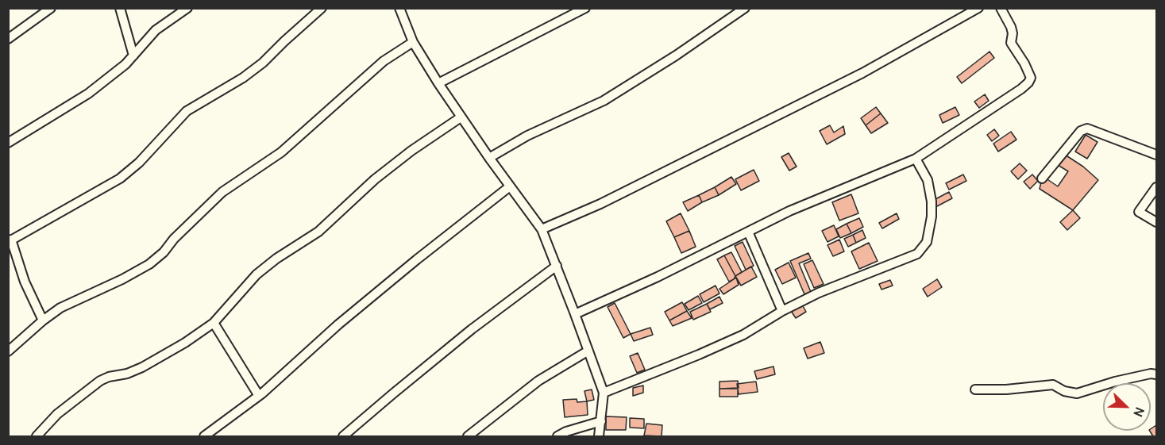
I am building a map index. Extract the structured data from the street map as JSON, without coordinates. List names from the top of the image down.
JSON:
{
  "north": "bottom right"
}
